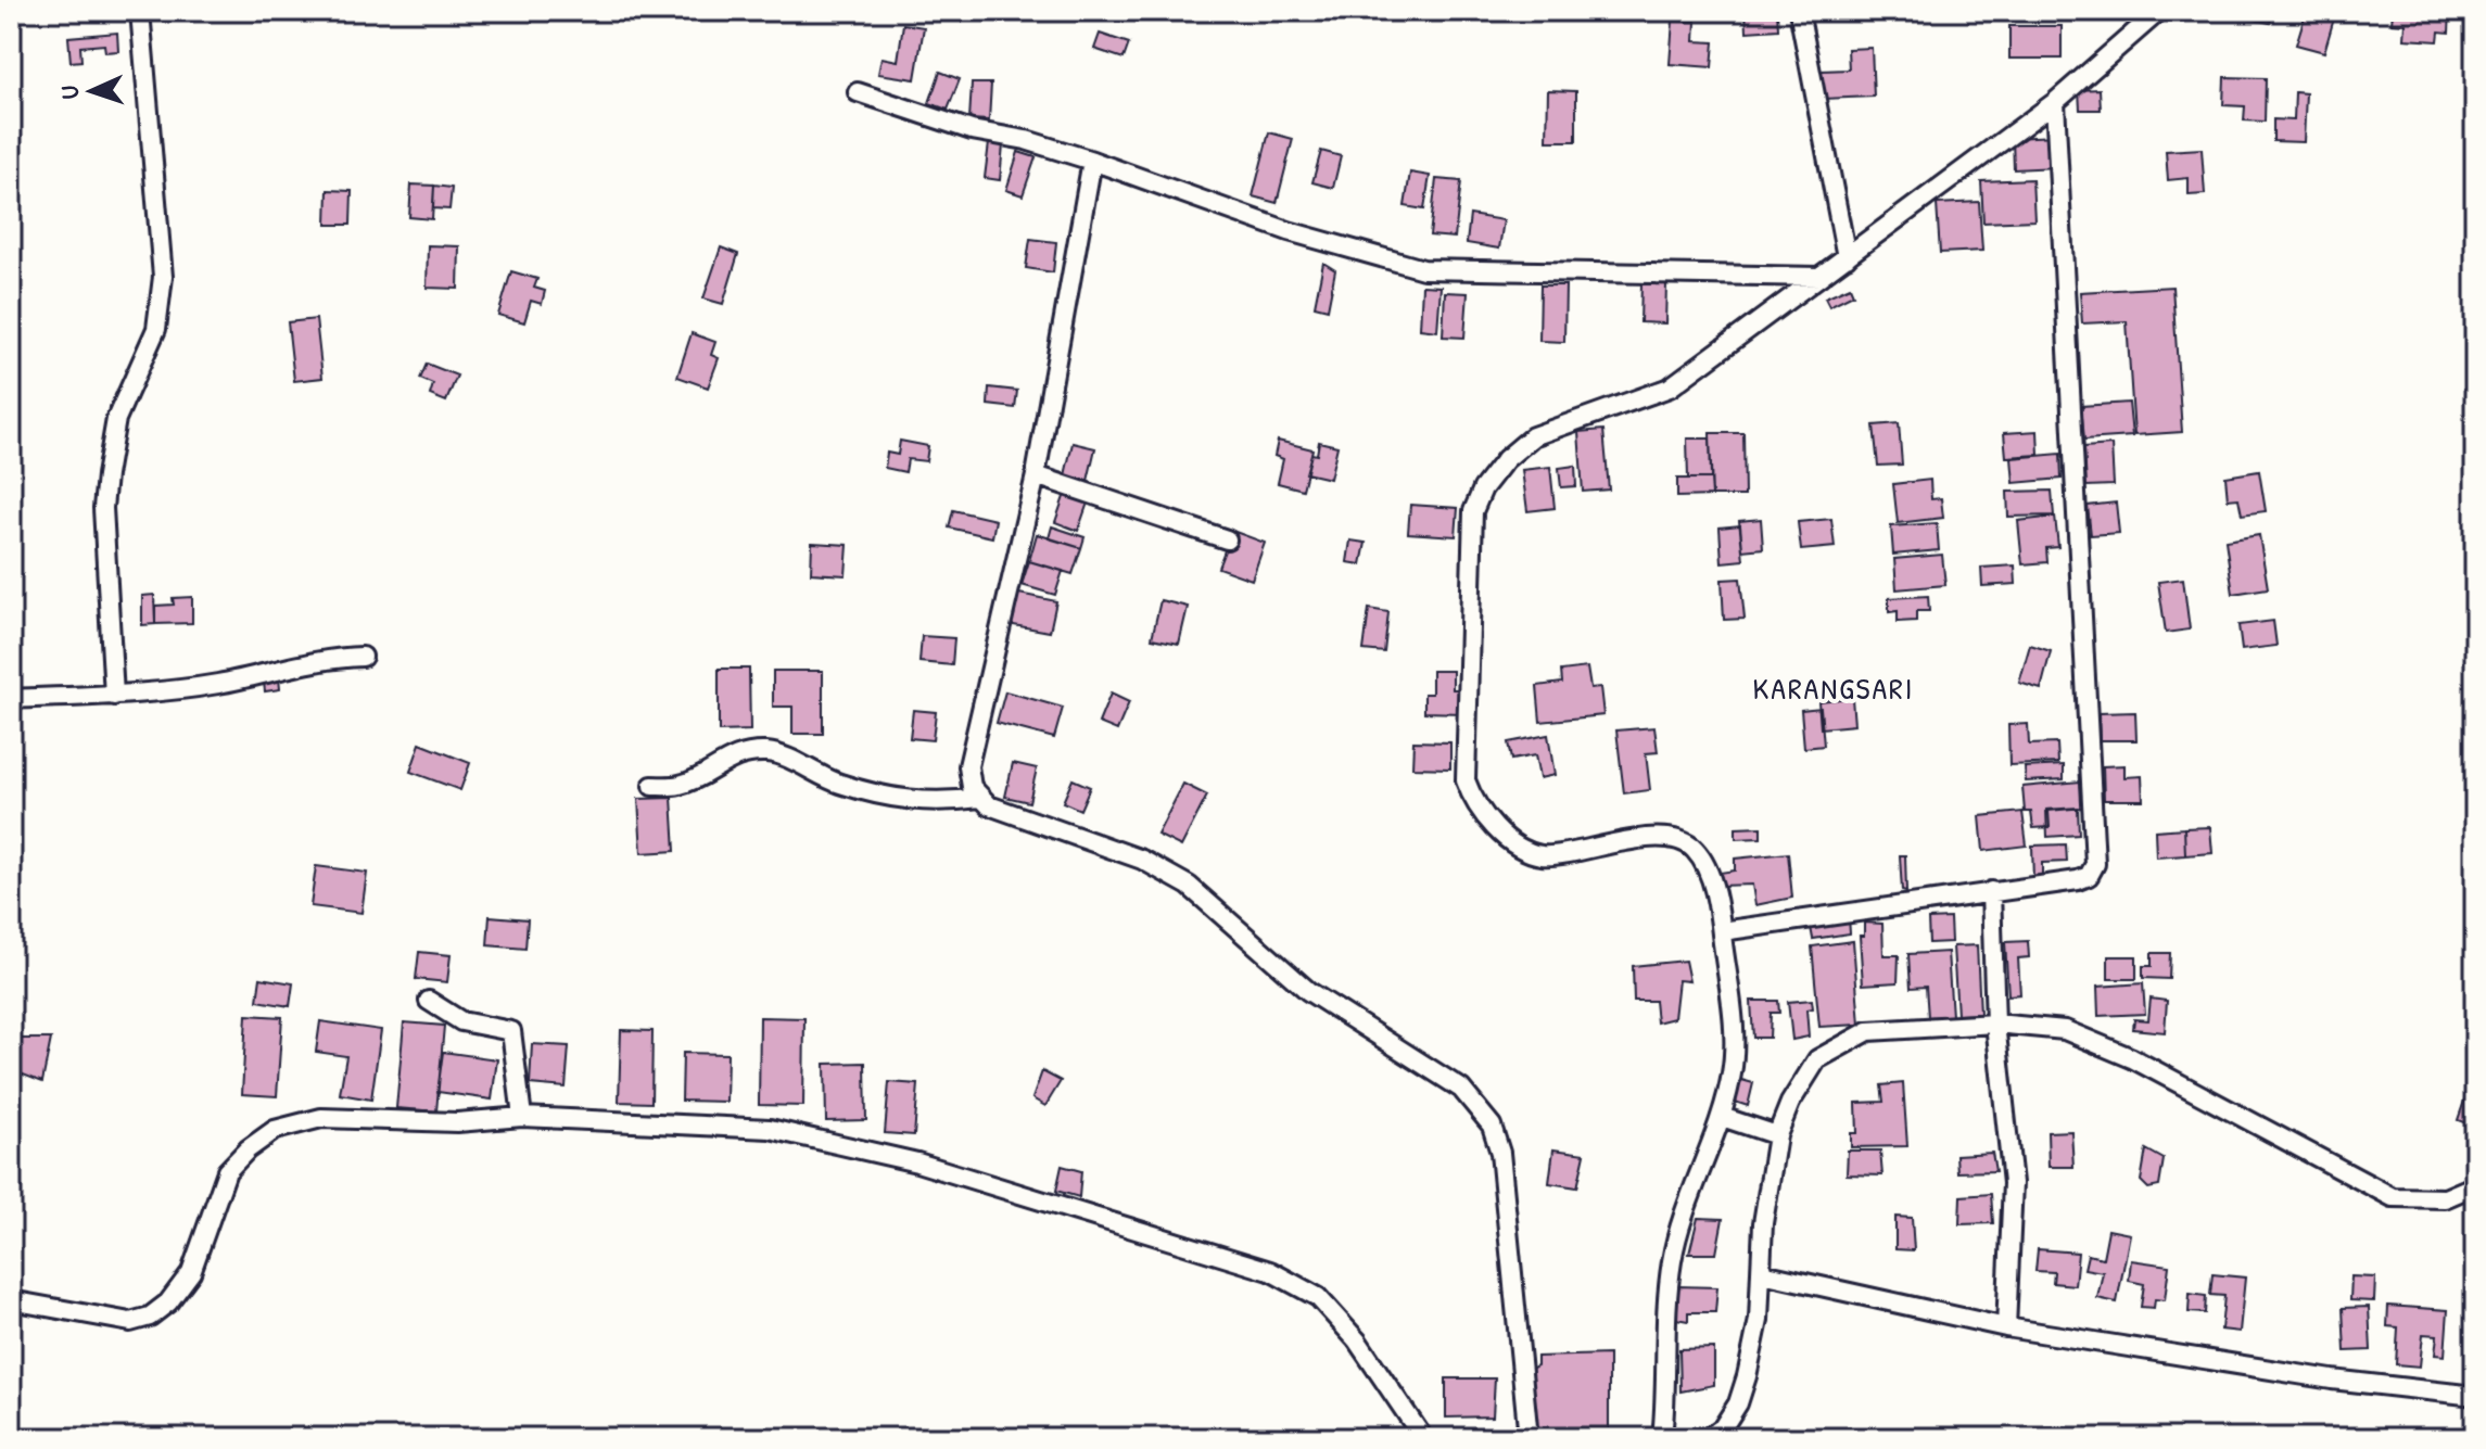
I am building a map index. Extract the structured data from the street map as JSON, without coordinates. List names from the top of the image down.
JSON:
{
  "districts": ["KARANGSARI"],
  "north": "left"
}
